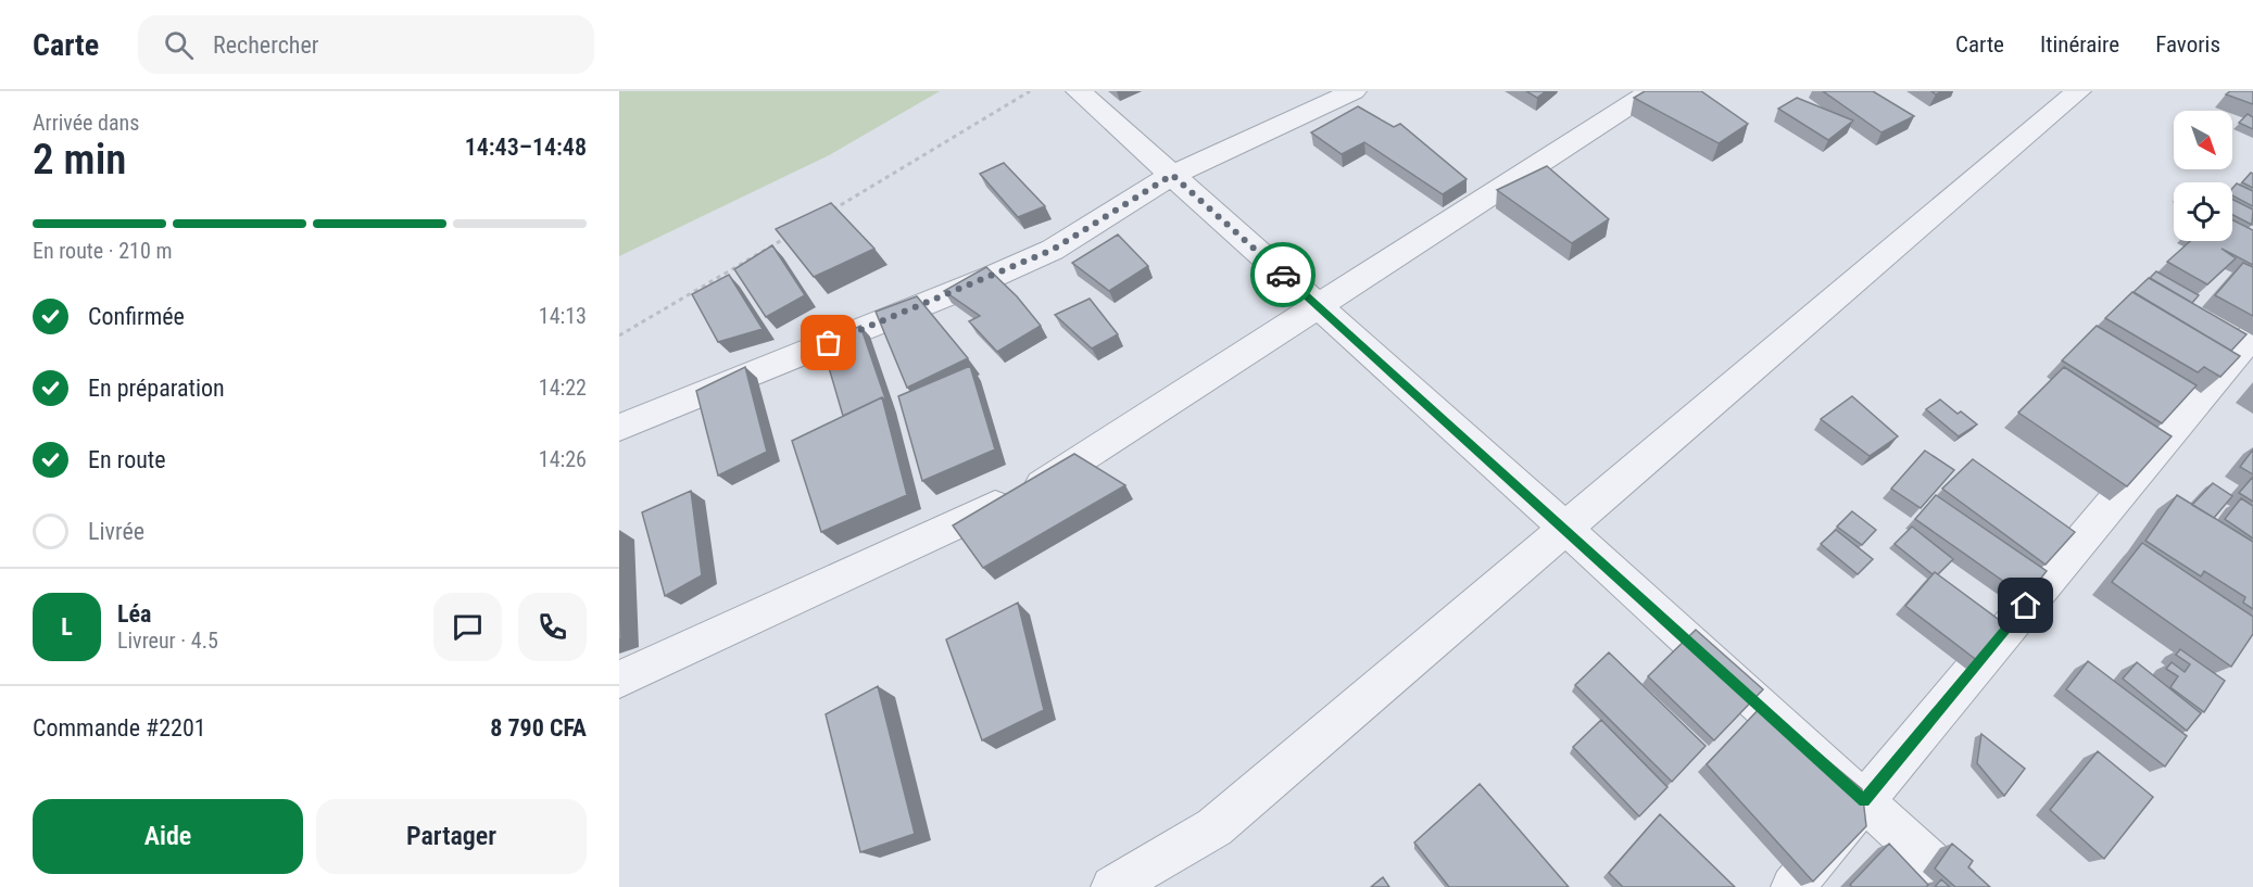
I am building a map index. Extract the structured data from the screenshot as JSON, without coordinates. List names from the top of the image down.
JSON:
{
  "north": "bottom right",
  "page": {
    "header": "Carte",
    "search": "Rechercher",
    "nav": ["Carte", "Itinéraire", "Favoris"],
    "heading": ["2 min", "Arrivée dans", "14:43–14:48"],
    "panel": [
      "Léa",
      "Livreur · 4.5",
      "Commande #2201",
      "8 790 CFA"
    ],
    "bar": "En route · 210 m",
    "list": [
      ["Confirmée", "14:13"],
      ["En préparation", "14:22"],
      ["En route", "14:26"],
      "Livrée"
    ],
    "round": "L",
    "buttons": ["Aide", "Partager"]
  }
}
